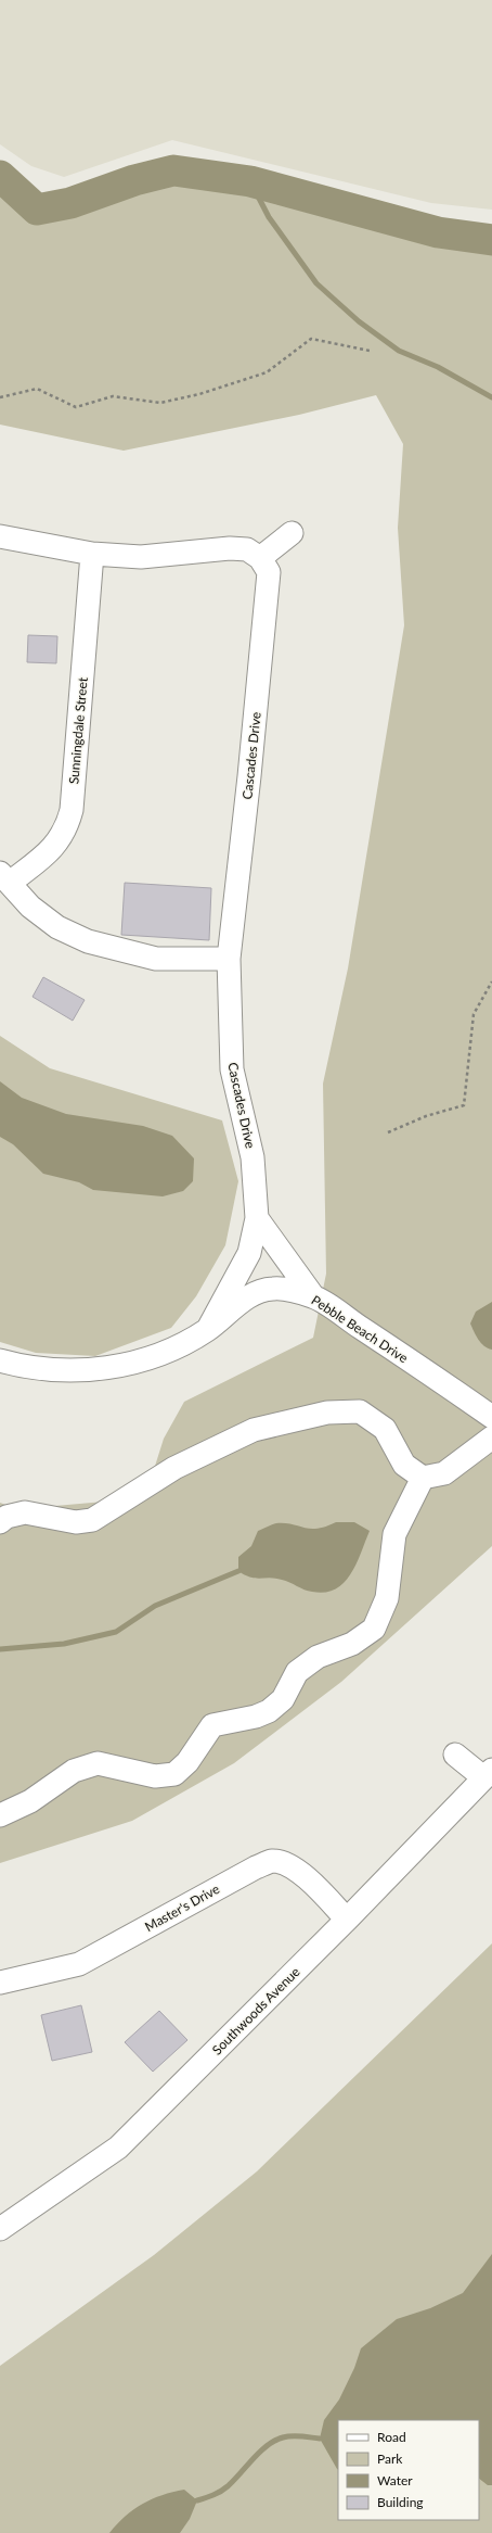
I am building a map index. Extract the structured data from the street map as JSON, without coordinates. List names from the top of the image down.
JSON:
{
  "streets": {
    "street": [
      "Sunningdale Street",
      "Cascades Drive",
      "Pebble Beach Drive",
      "Master's Drive",
      "Southwoods Avenue"
    ]
  },
  "crossings": [
    ["Cascades Drive", "Pebble Beach Drive"],
    ["Master's Drive", "Southwoods Avenue"]
  ],
  "legend": [
    "Road",
    "Park",
    "Water",
    "Building"
  ]
}
